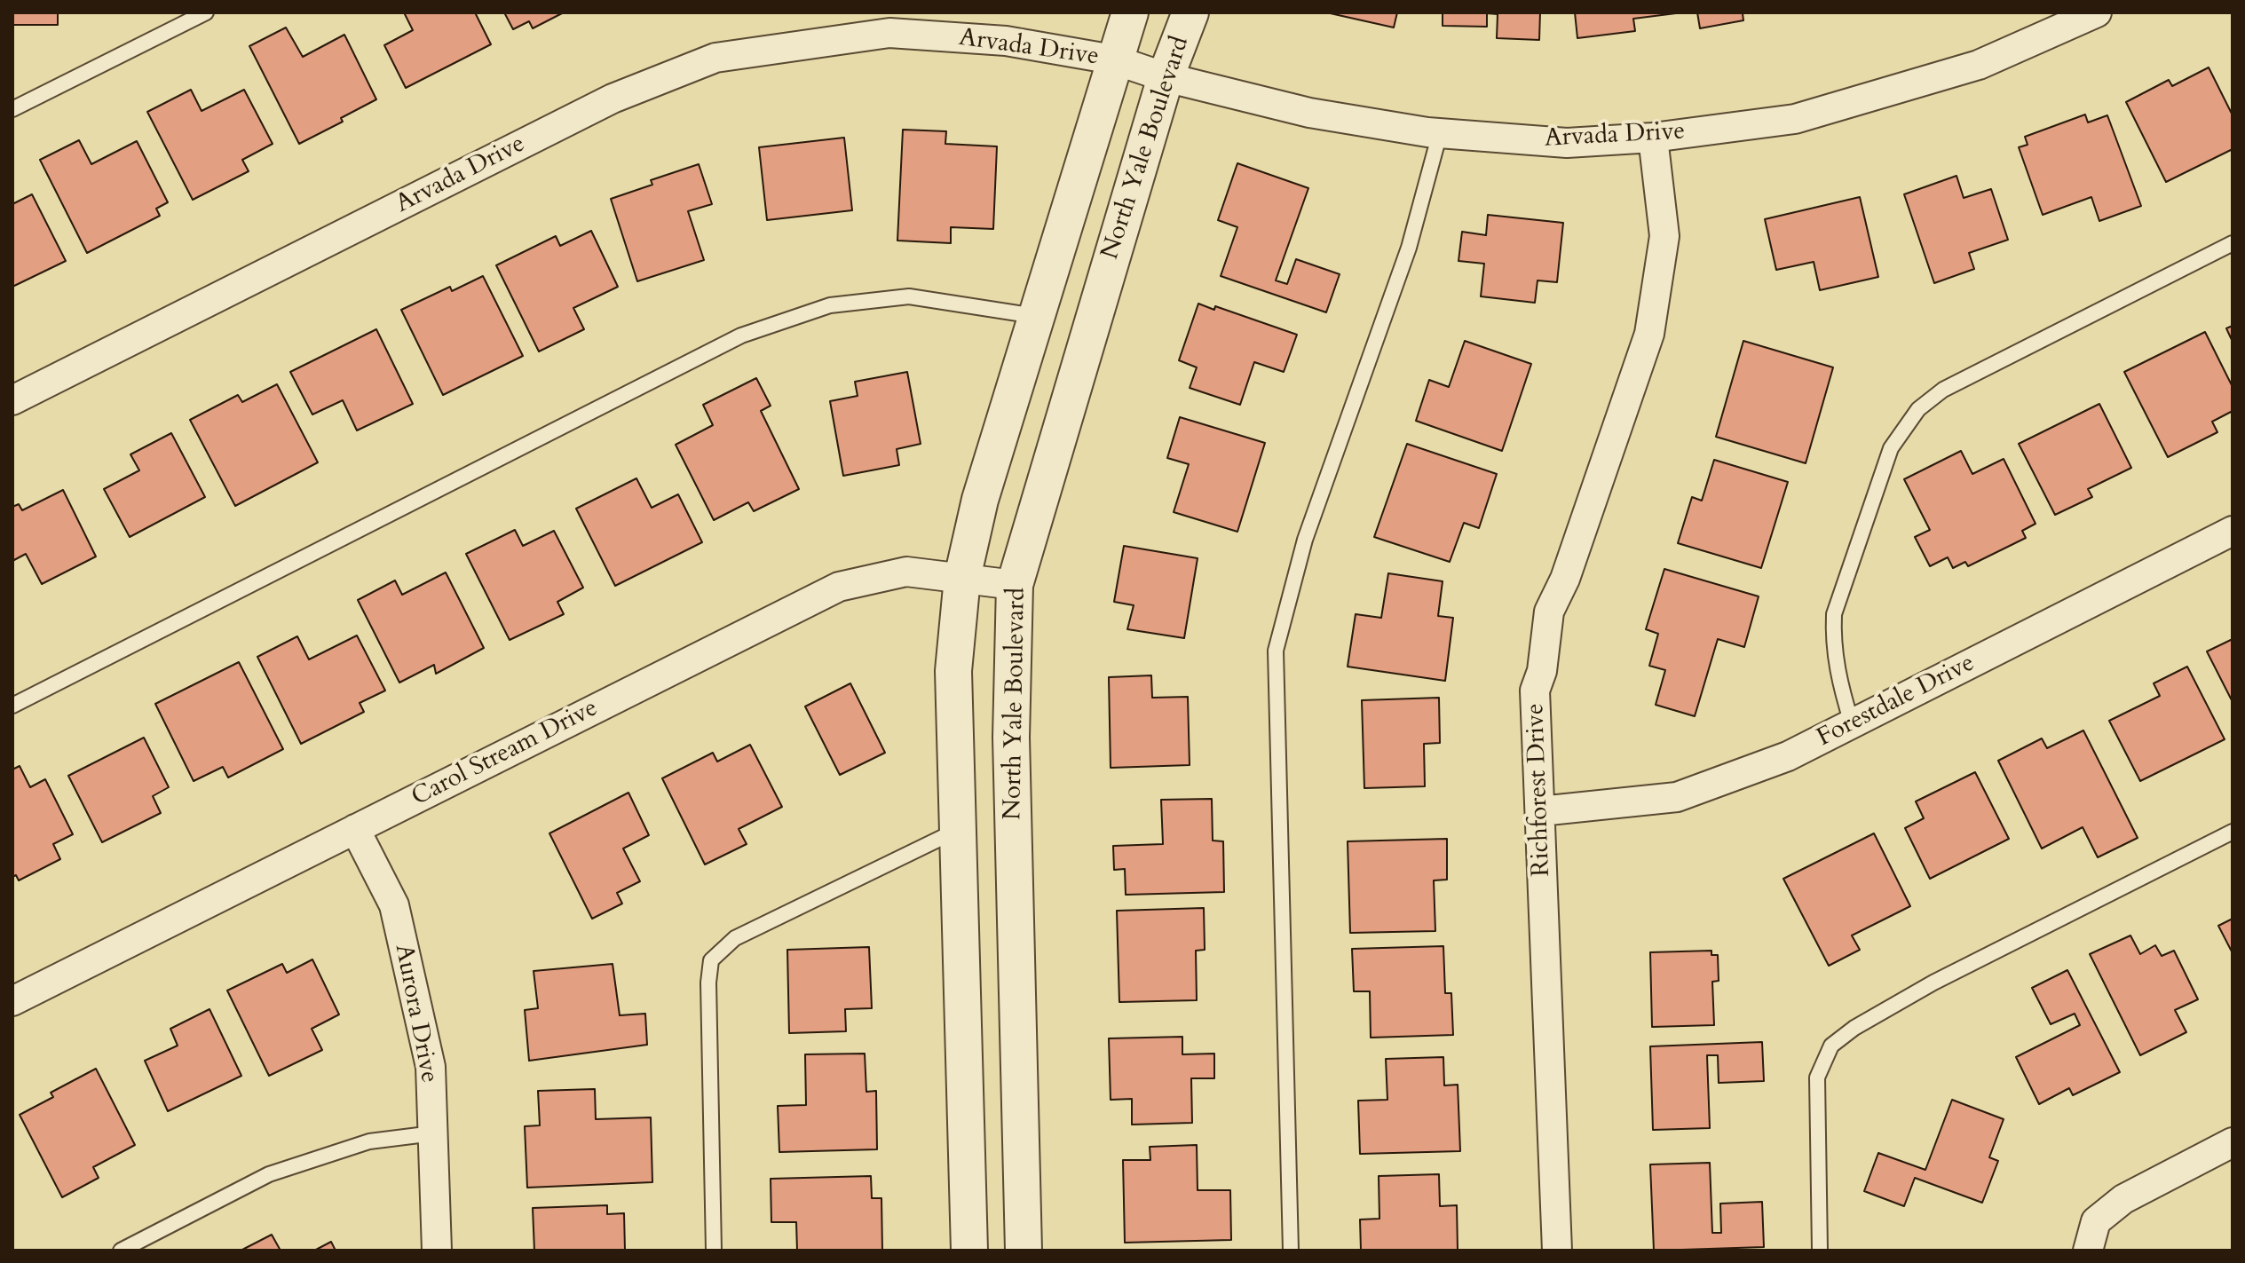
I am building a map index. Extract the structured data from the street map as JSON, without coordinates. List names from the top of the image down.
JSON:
{
  "streets": {
    "street": [
      "Arvada Drive",
      "North Yale Boulevard",
      "Forestdale Drive",
      "Carol Stream Drive",
      "Richforest Drive",
      "Aurora Drive"
    ]
  },
  "crossings": [
    ["Arvada Drive", "North Yale Boulevard"],
    ["Arvada Drive", "Richforest Drive"],
    ["North Yale Boulevard", "Carol Stream Drive"],
    ["Forestdale Drive", "Richforest Drive"],
    ["Carol Stream Drive", "Aurora Drive"]
  ]
}
